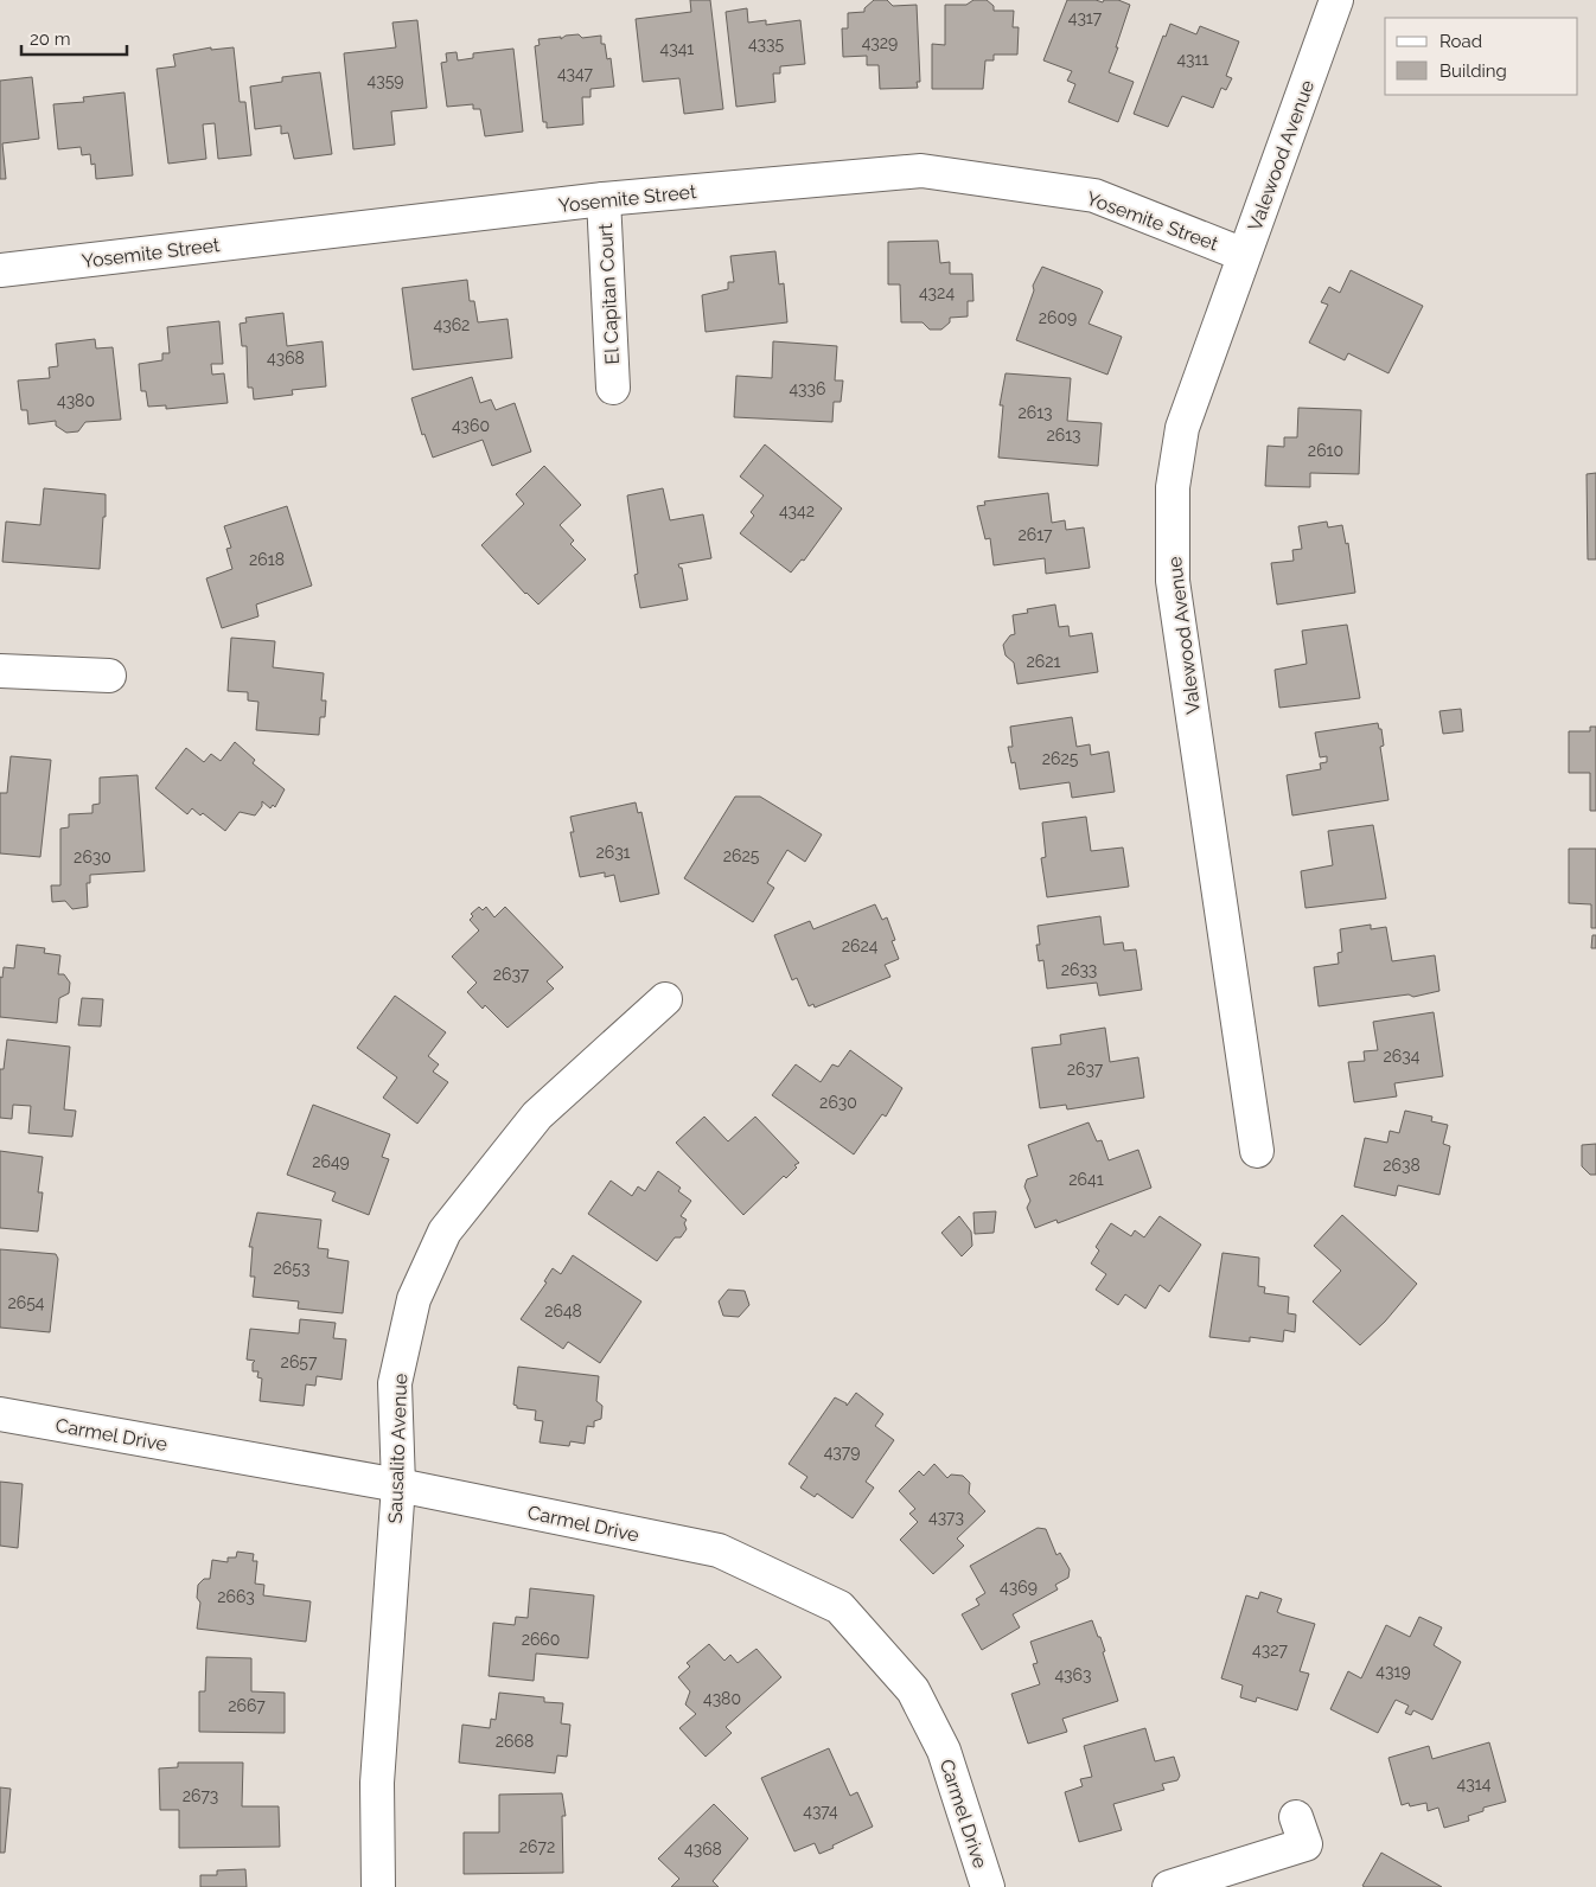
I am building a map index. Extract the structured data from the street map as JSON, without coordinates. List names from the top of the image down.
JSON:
{
  "streets": {
    "street": [
      "Valewood Avenue",
      "Yosemite Street",
      "El Capitan Court",
      "Carmel Drive",
      "Sausalito Avenue"
    ]
  },
  "crossings": [
    ["Valewood Avenue", "Yosemite Street"],
    ["Yosemite Street", "El Capitan Court"],
    ["Carmel Drive", "Sausalito Avenue"]
  ],
  "house_numbers": [
    "4317",
    "4329",
    "4335",
    "4341",
    "4311",
    "4347",
    "4359",
    "4324",
    "2609",
    "4362",
    "4368",
    "4336",
    "4380",
    "2613",
    "4360",
    "2613",
    "2610",
    "4342",
    "2617",
    "2618",
    "2621",
    "2625",
    "2631",
    "2625",
    "2630",
    "2624",
    "2633",
    "2637",
    "2634",
    "2637",
    "2630",
    "2649",
    "2638",
    "2641",
    "2653",
    "2654",
    "2648",
    "2657",
    "4379",
    "4373",
    "4369",
    "2663",
    "2660",
    "4327",
    "4319",
    "4363",
    "4380",
    "2667",
    "2668",
    "4314",
    "2673",
    "4374",
    "2672",
    "4368"
  ],
  "legend": ["Road", "Building"],
  "scale_bar": "20 m"
}
